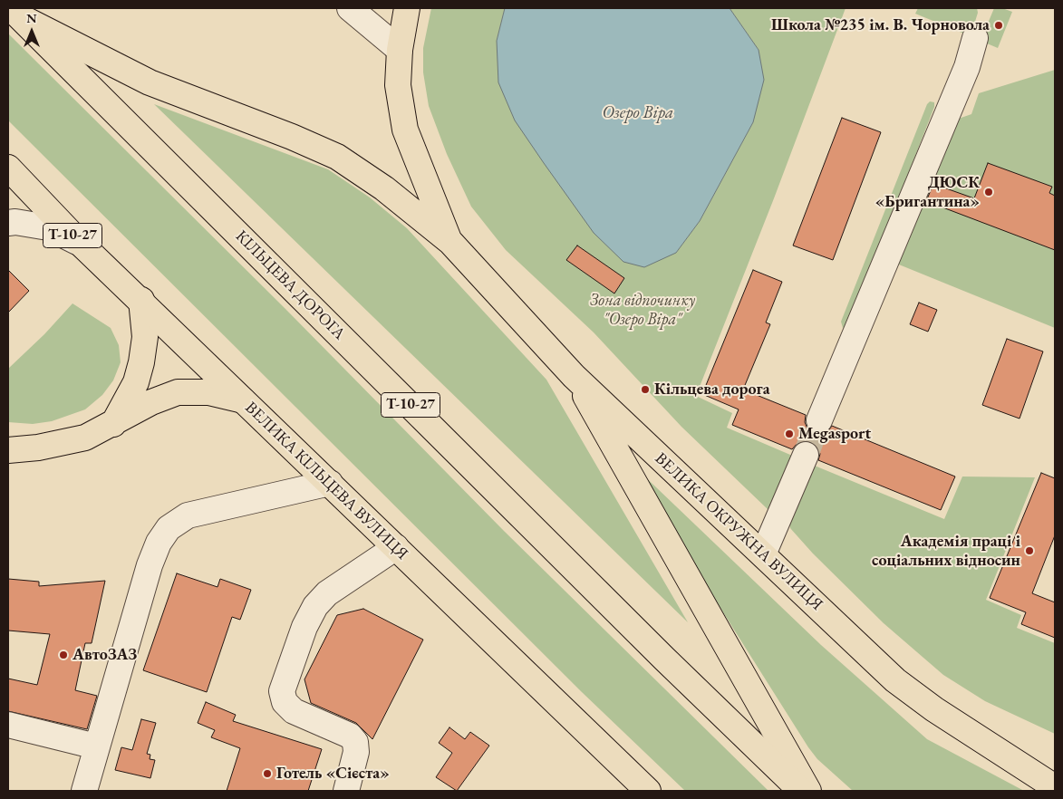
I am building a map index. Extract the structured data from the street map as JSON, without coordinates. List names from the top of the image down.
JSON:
{
  "streets": {
    "main road": [
      "Т-10-27",
      "КІЛЬЦЕВА ДОРОГА",
      "ВЕЛИКА КІЛЬЦЕВА ВУЛИЦЯ",
      "ВЕЛИКА ОКРУЖНА ВУЛИЦЯ"
    ]
  },
  "water": ["Озеро Віра"],
  "parks": ["Зона відпочинку \"Озеро Віра\""],
  "places": [
    "Школа №235 ім. В. Чорновола",
    "ДЮСК «Бригантина»",
    "Кільцева дорога",
    "Megasport",
    "Академія праці і соціальних відносин",
    "АвтоЗАЗ",
    "Готель «Сієста»"
  ],
  "north": "top"
}
